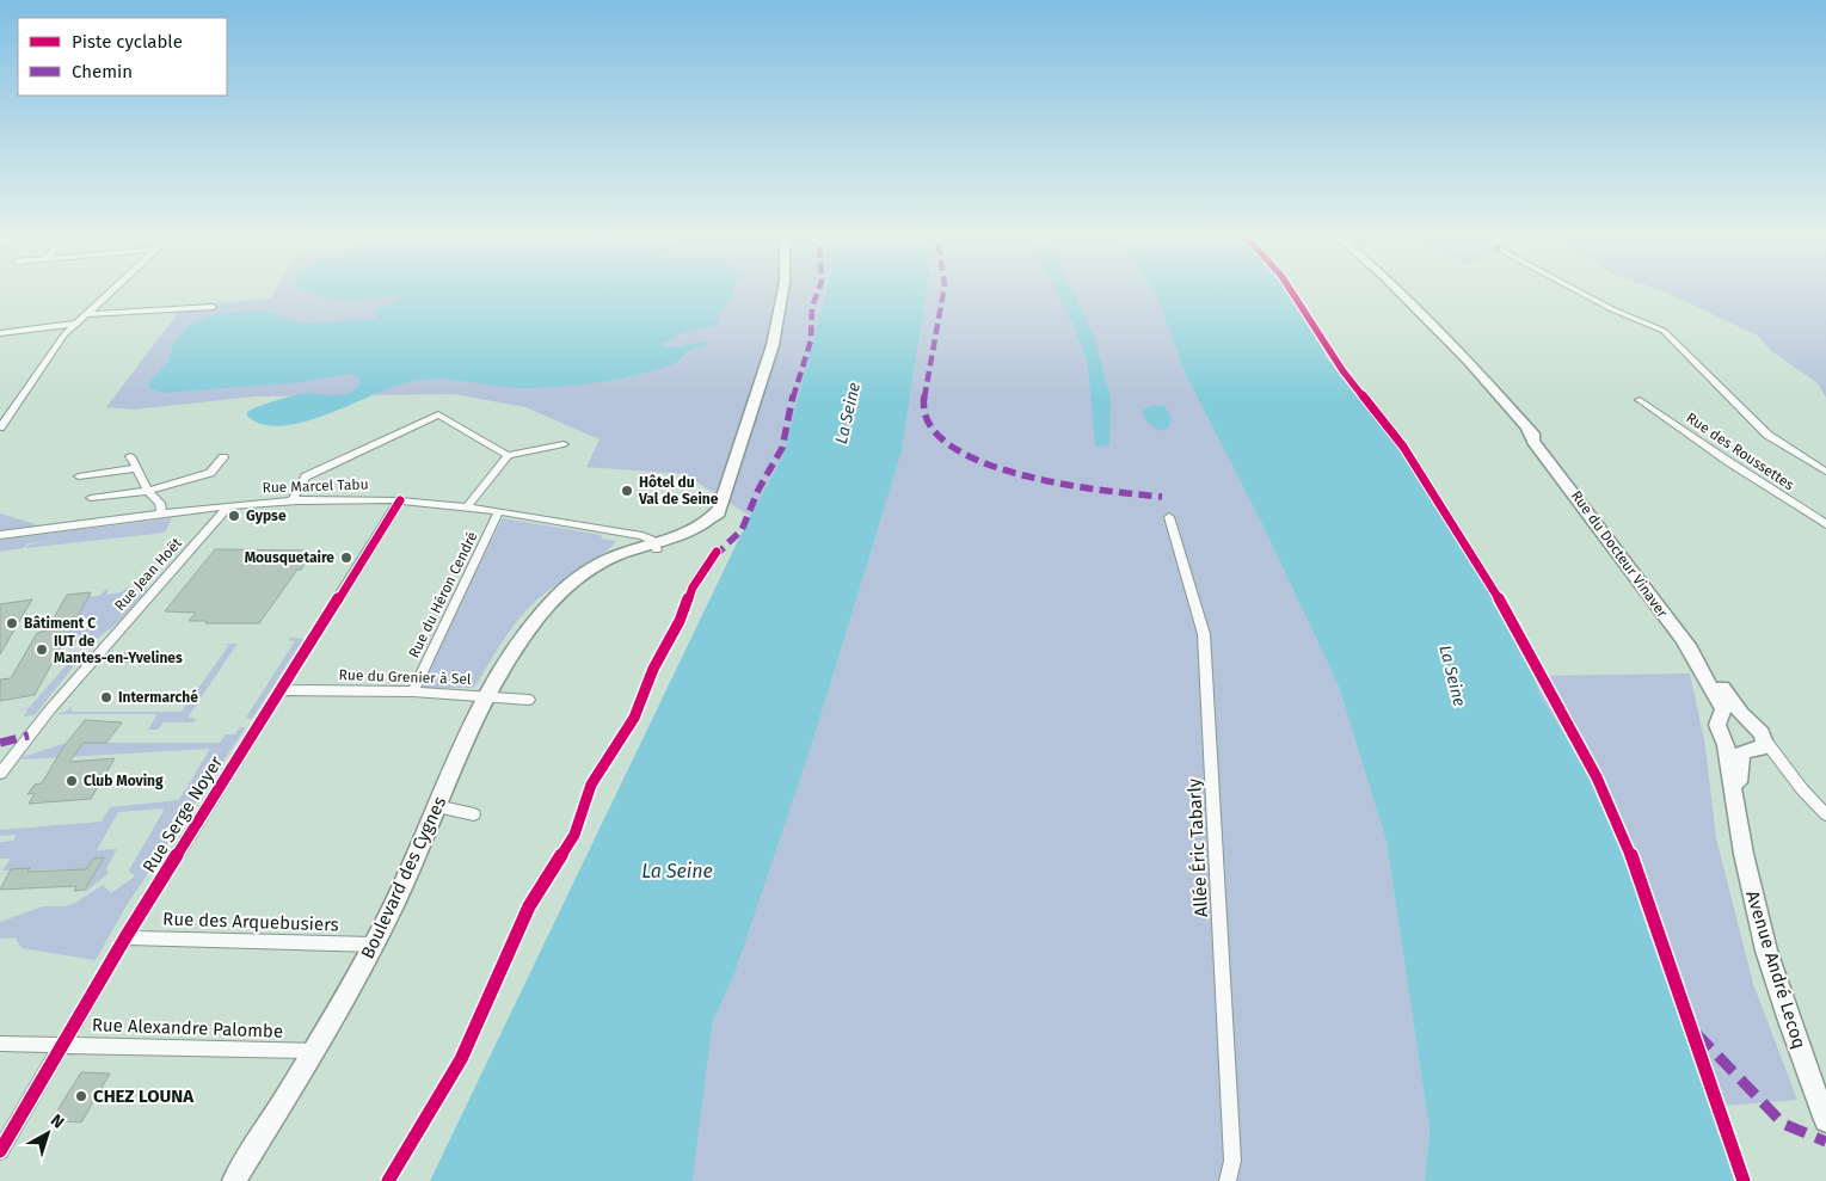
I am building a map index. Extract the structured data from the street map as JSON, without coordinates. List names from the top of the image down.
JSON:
{
  "streets": {
    "main road": ["Rue du Docteur Vinaver", "Boulevard des Cygnes", "Avenue André Lecoq"],
    "street": [
      "Rue des Roussettes",
      "Rue Marcel Tabu",
      "Rue Jean Hoët",
      "Rue du Héron Cendré",
      "Rue du Grenier à Sel",
      "Rue Serge Noyer",
      "Allée Éric Tabarly",
      "Rue des Arquebusiers",
      "Rue Alexandre Palombe"
    ]
  },
  "crossings": [
    ["Rue Marcel Tabu", "Rue Jean Hoët"],
    ["Rue Marcel Tabu", "Rue du Héron Cendré"],
    ["Rue Marcel Tabu", "Rue Serge Noyer"],
    ["Rue Marcel Tabu", "Boulevard des Cygnes"],
    ["Rue du Docteur Vinaver", "Avenue André Lecoq"],
    ["Rue du Héron Cendré", "Rue du Grenier à Sel"],
    ["Rue du Grenier à Sel", "Rue Serge Noyer"],
    ["Rue du Grenier à Sel", "Boulevard des Cygnes"],
    ["Rue Serge Noyer", "Rue des Arquebusiers"],
    ["Rue Serge Noyer", "Rue Alexandre Palombe"],
    ["Boulevard des Cygnes", "Rue des Arquebusiers"],
    ["Boulevard des Cygnes", "Rue Alexandre Palombe"]
  ],
  "water": ["La Seine"],
  "places": [
    "Hôtel du Val de Seine",
    "Gypse",
    "Mousquetaire",
    "Bâtiment C",
    "IUT de Mantes-en-Yvelines",
    "Intermarché",
    "Club Moving",
    "CHEZ LOUNA"
  ],
  "legend": ["Piste cyclable", "Chemin"],
  "north": "top right"
}
